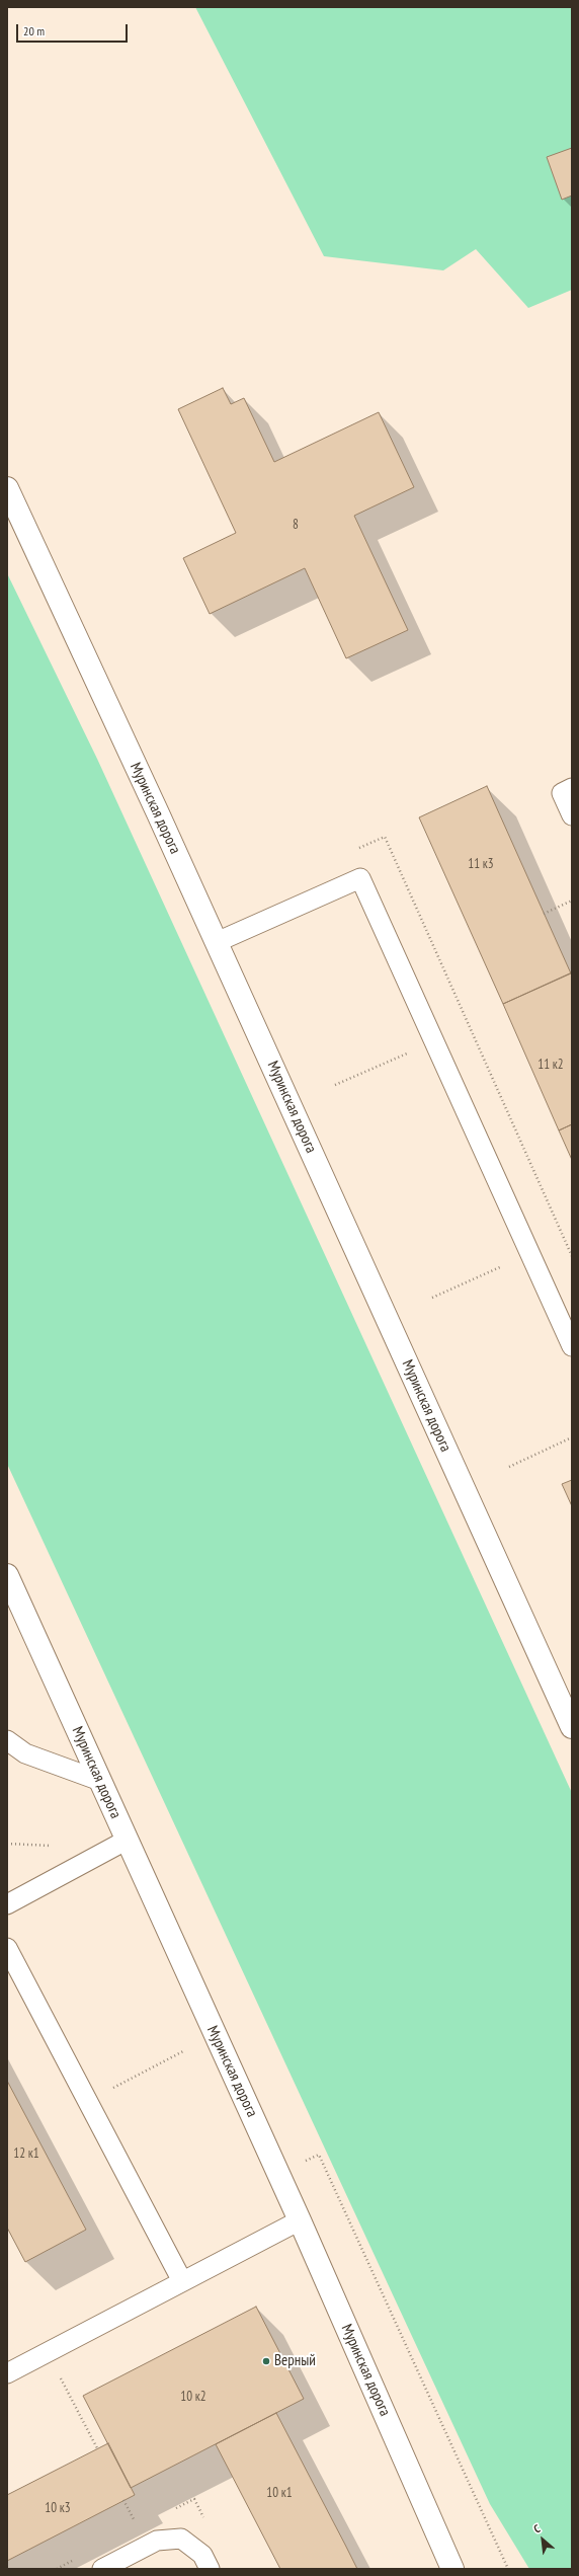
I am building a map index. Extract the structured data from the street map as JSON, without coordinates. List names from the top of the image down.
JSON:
{
  "streets": {
    "street": ["Муринская дорога"]
  },
  "places": ["Верный"],
  "house_numbers": [
    "8",
    "11 к3",
    "11 к2",
    "12 к1",
    "10 к2",
    "10 к1",
    "10 к3"
  ],
  "scale_bar": "20 m",
  "north": "top left"
}
